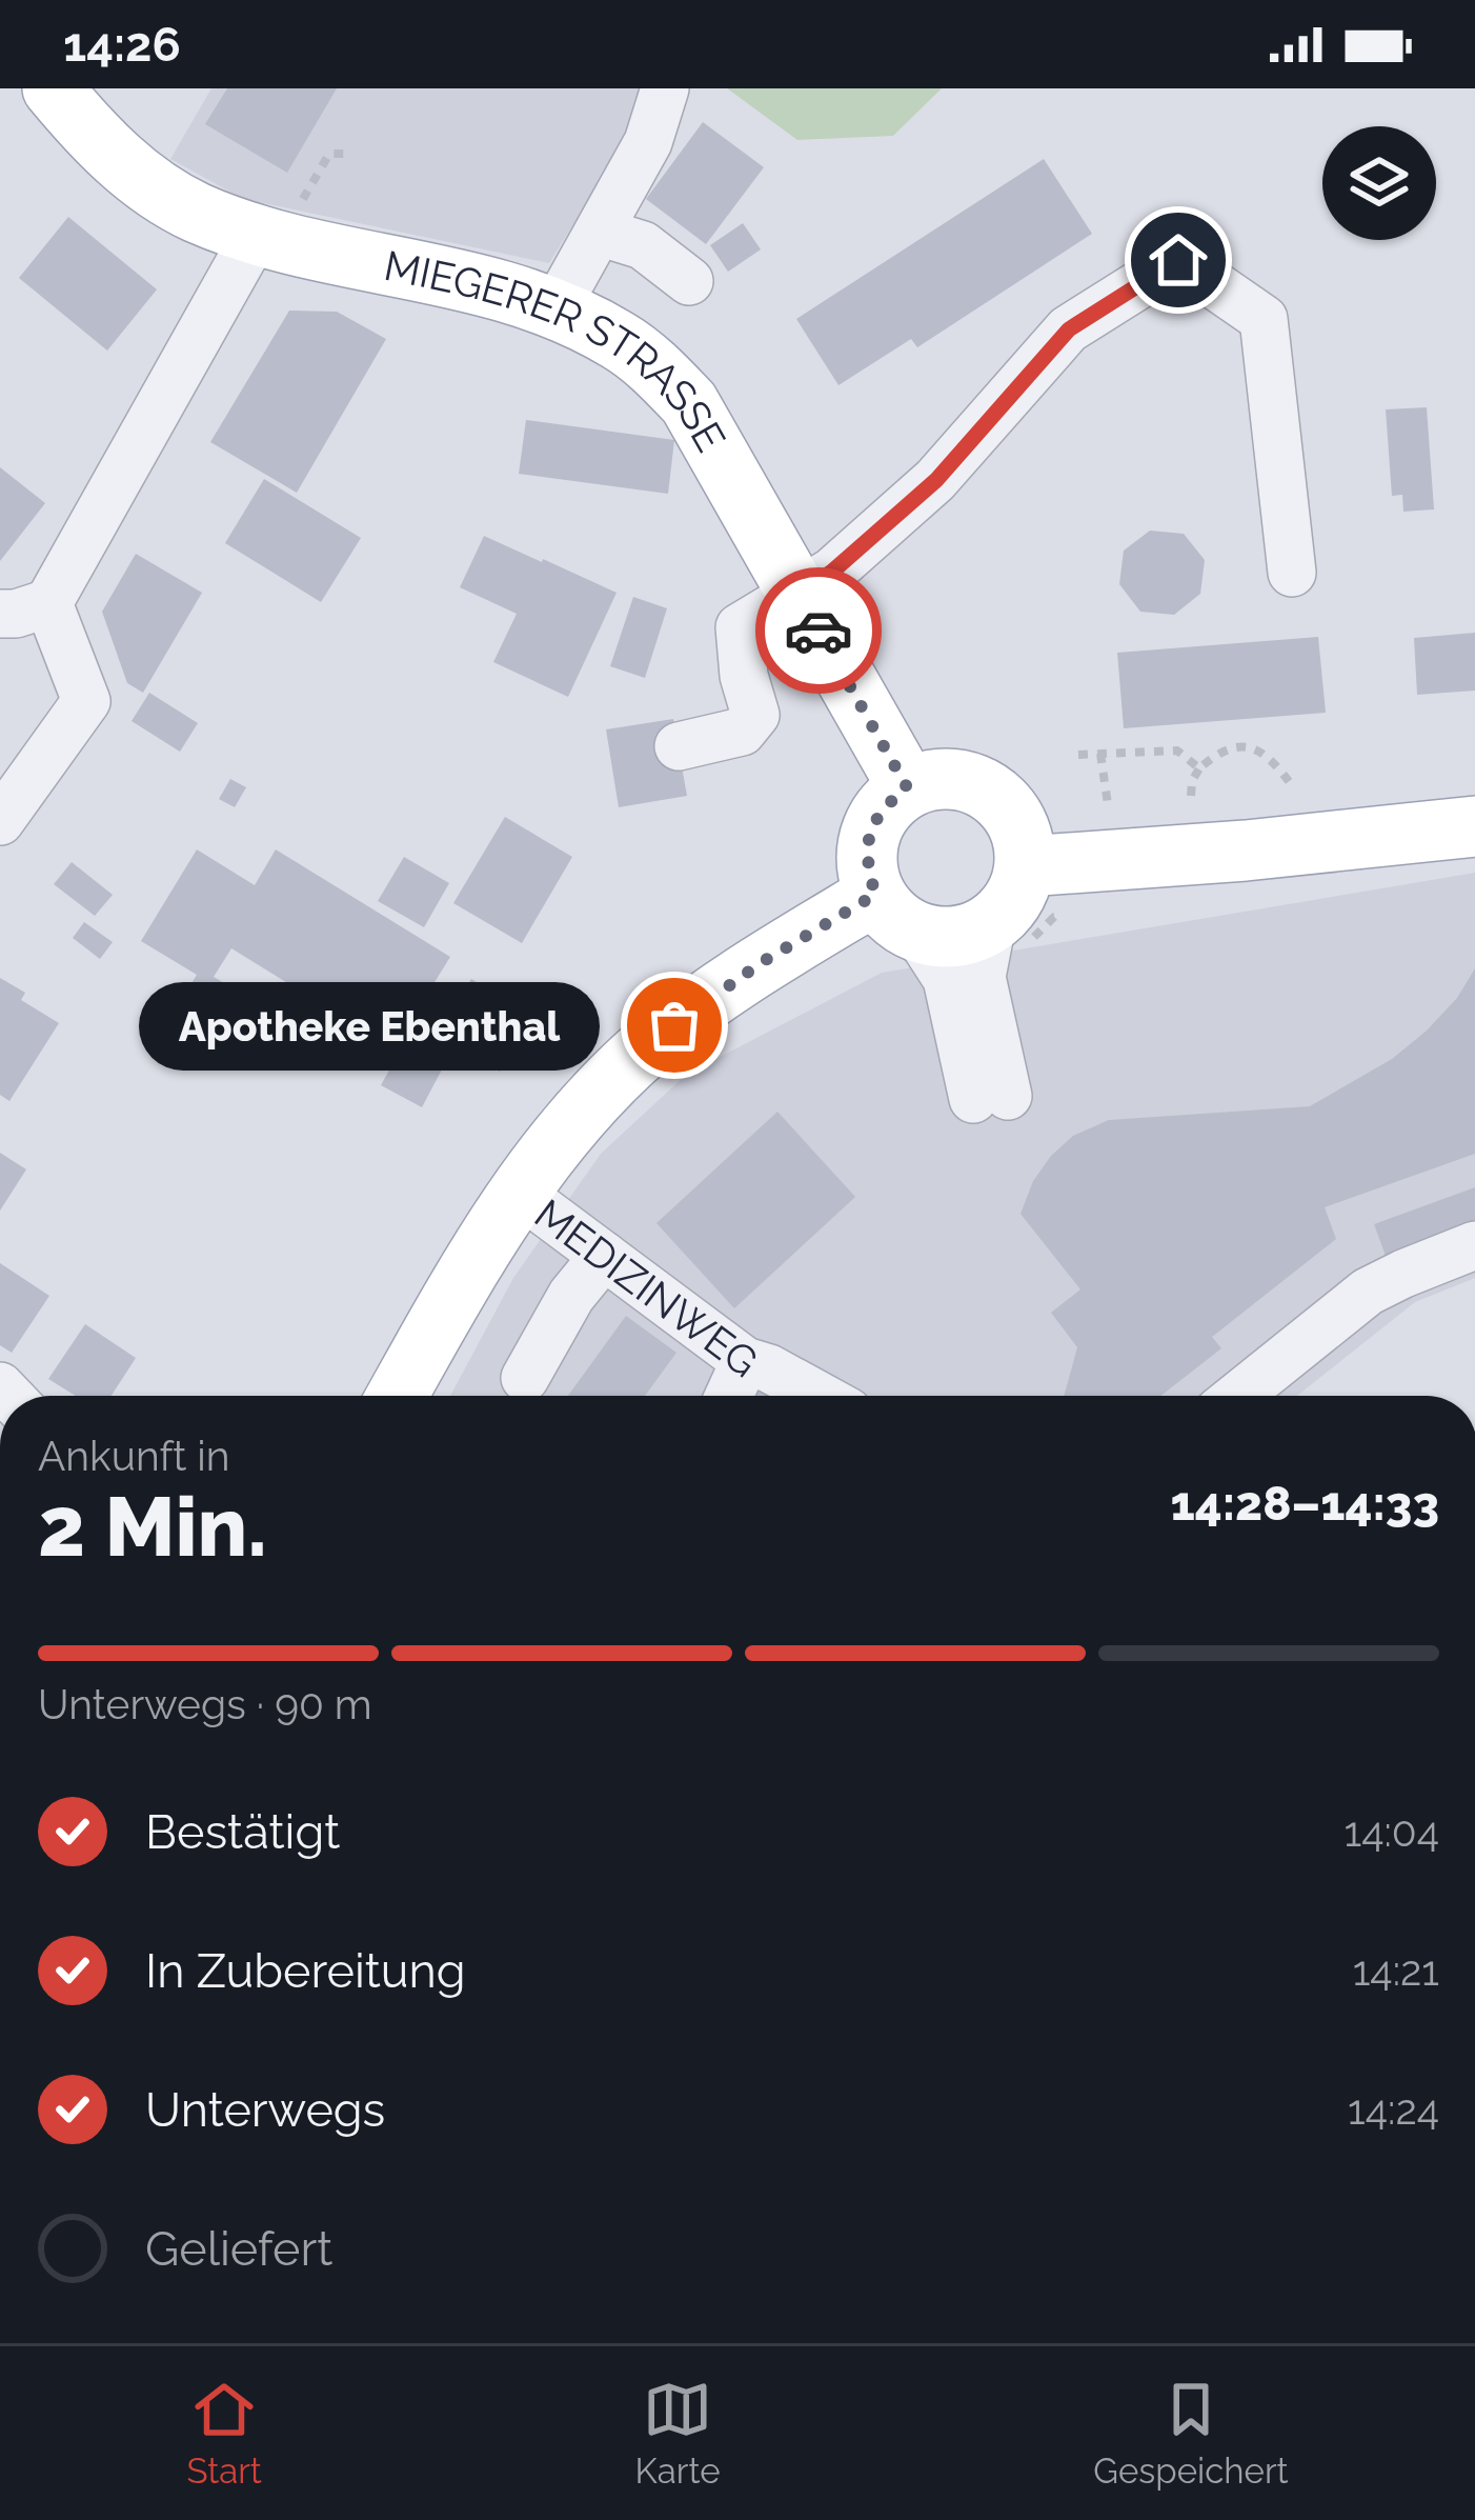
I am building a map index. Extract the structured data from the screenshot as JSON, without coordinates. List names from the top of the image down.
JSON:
{
  "streets": {
    "main road": ["MIEGERER STRASSE"],
    "street": ["MEDIZINWEG"]
  },
  "places": ["Apotheke Ebenthal"],
  "page": {
    "status": "14:26",
    "bubble": "Apotheke Ebenthal",
    "heading": ["2 Min.", "Ankunft in", "14:28–14:33"],
    "bar": "Unterwegs · 90 m",
    "list": [
      ["Bestätigt", "14:04"],
      ["In Zubereitung", "14:21"],
      ["Unterwegs", "14:24"],
      "Geliefert"
    ],
    "tabs": ["Start", "Karte", "Gespeichert"]
  }
}
